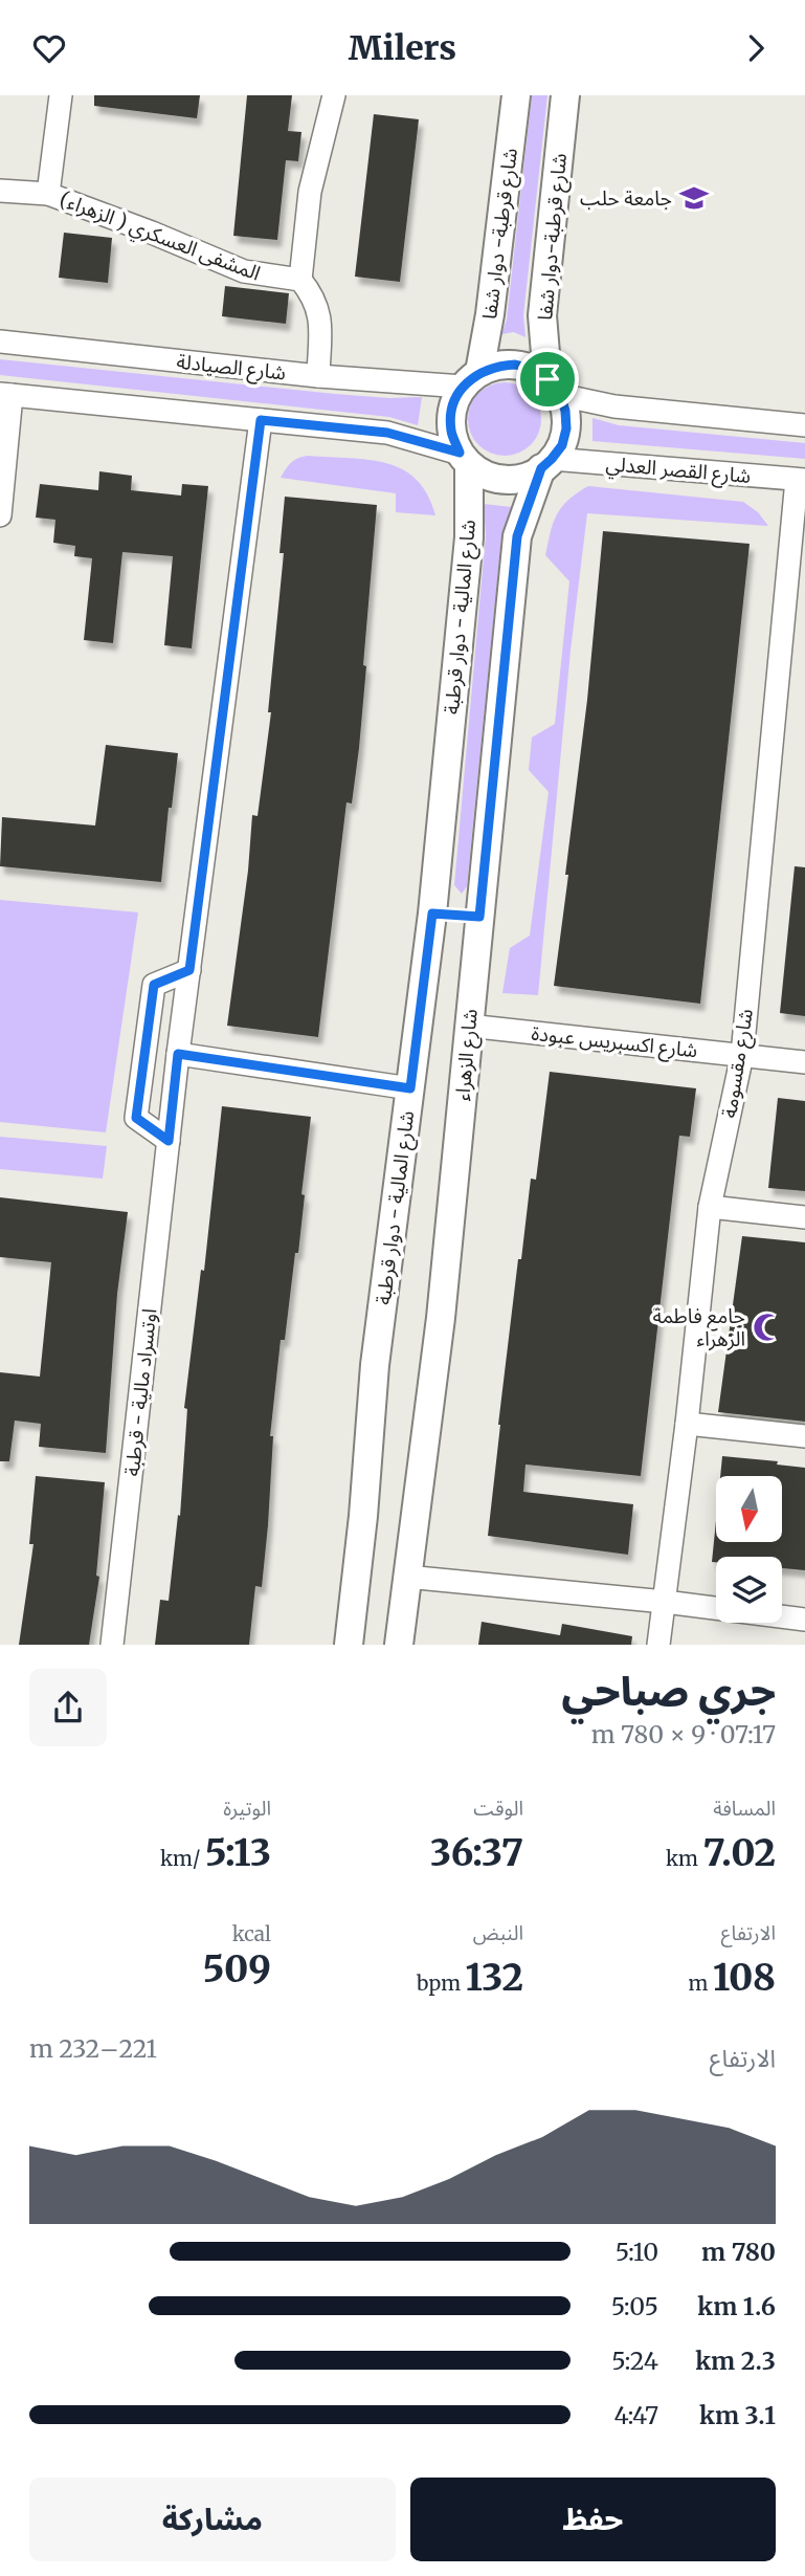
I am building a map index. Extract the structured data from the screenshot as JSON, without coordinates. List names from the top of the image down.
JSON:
{
  "streets": {
    "main road": [
      "شارع قرطبة- دوار شفا",
      "شارع قرطبة-دوار شفا",
      "شارع المالية - دوار قرطبة",
      "شارع الزهراء"
    ],
    "street": [
      "المشفى العسكري ( الزهراء)",
      "شارع الصيادلة",
      "شارع القصر العدلي",
      "شارع اكسبريس عبودة",
      "شارع مقسومة",
      "اوتسراد مالية - قرطبة"
    ]
  },
  "crossings": [
    ["شارع قرطبة- دوار شفا", "شارع قرطبة-دوار شفا"],
    ["شارع قرطبة- دوار شفا", "شارع الصيادلة"],
    ["شارع قرطبة- دوار شفا", "شارع القصر العدلي"],
    ["شارع قرطبة- دوار شفا", "شارع المالية - دوار قرطبة"],
    ["شارع قرطبة- دوار شفا", "شارع الزهراء"],
    ["شارع قرطبة-دوار شفا", "شارع الصيادلة"],
    ["شارع قرطبة-دوار شفا", "شارع القصر العدلي"],
    ["شارع قرطبة-دوار شفا", "شارع المالية - دوار قرطبة"],
    ["شارع قرطبة-دوار شفا", "شارع الزهراء"],
    ["شارع الصيادلة", "شارع القصر العدلي"],
    ["شارع الصيادلة", "شارع المالية - دوار قرطبة"],
    ["شارع الصيادلة", "شارع الزهراء"],
    ["شارع القصر العدلي", "شارع المالية - دوار قرطبة"],
    ["شارع القصر العدلي", "شارع الزهراء"],
    ["شارع القصر العدلي", "شارع مقسومة"],
    ["شارع المالية - دوار قرطبة", "شارع الزهراء"],
    ["شارع اكسبريس عبودة", "شارع الزهراء"],
    ["شارع اكسبريس عبودة", "شارع مقسومة"]
  ],
  "places": {
    "school or university": ["جامعة حلب"],
    "mosque": ["جامع فاطمة الزهراء"]
  },
  "north": "bottom",
  "page": {
    "header": "Milers",
    "heading": ["جري صباحي", "07:17 · 9 × 780 m"],
    "stats": [
      ["المسافة", "7.02 km"],
      ["الوقت", "36:37"],
      ["الوتيرة", "5:13 /km"],
      ["الارتفاع", "108 m"],
      ["النبض", "132 bpm"],
      ["kcal", "509"]
    ],
    "chart": ["الارتفاع", "221–232 m"],
    "list": [
      {
        "name": "780 m",
        "note": "5:10"
      },
      {
        "name": "1.6 km",
        "note": "5:05"
      },
      {
        "name": "2.3 km",
        "note": "5:24"
      },
      {
        "name": "3.1 km",
        "note": "4:47"
      }
    ],
    "buttons": ["حفظ", "مشاركة"]
  }
}
